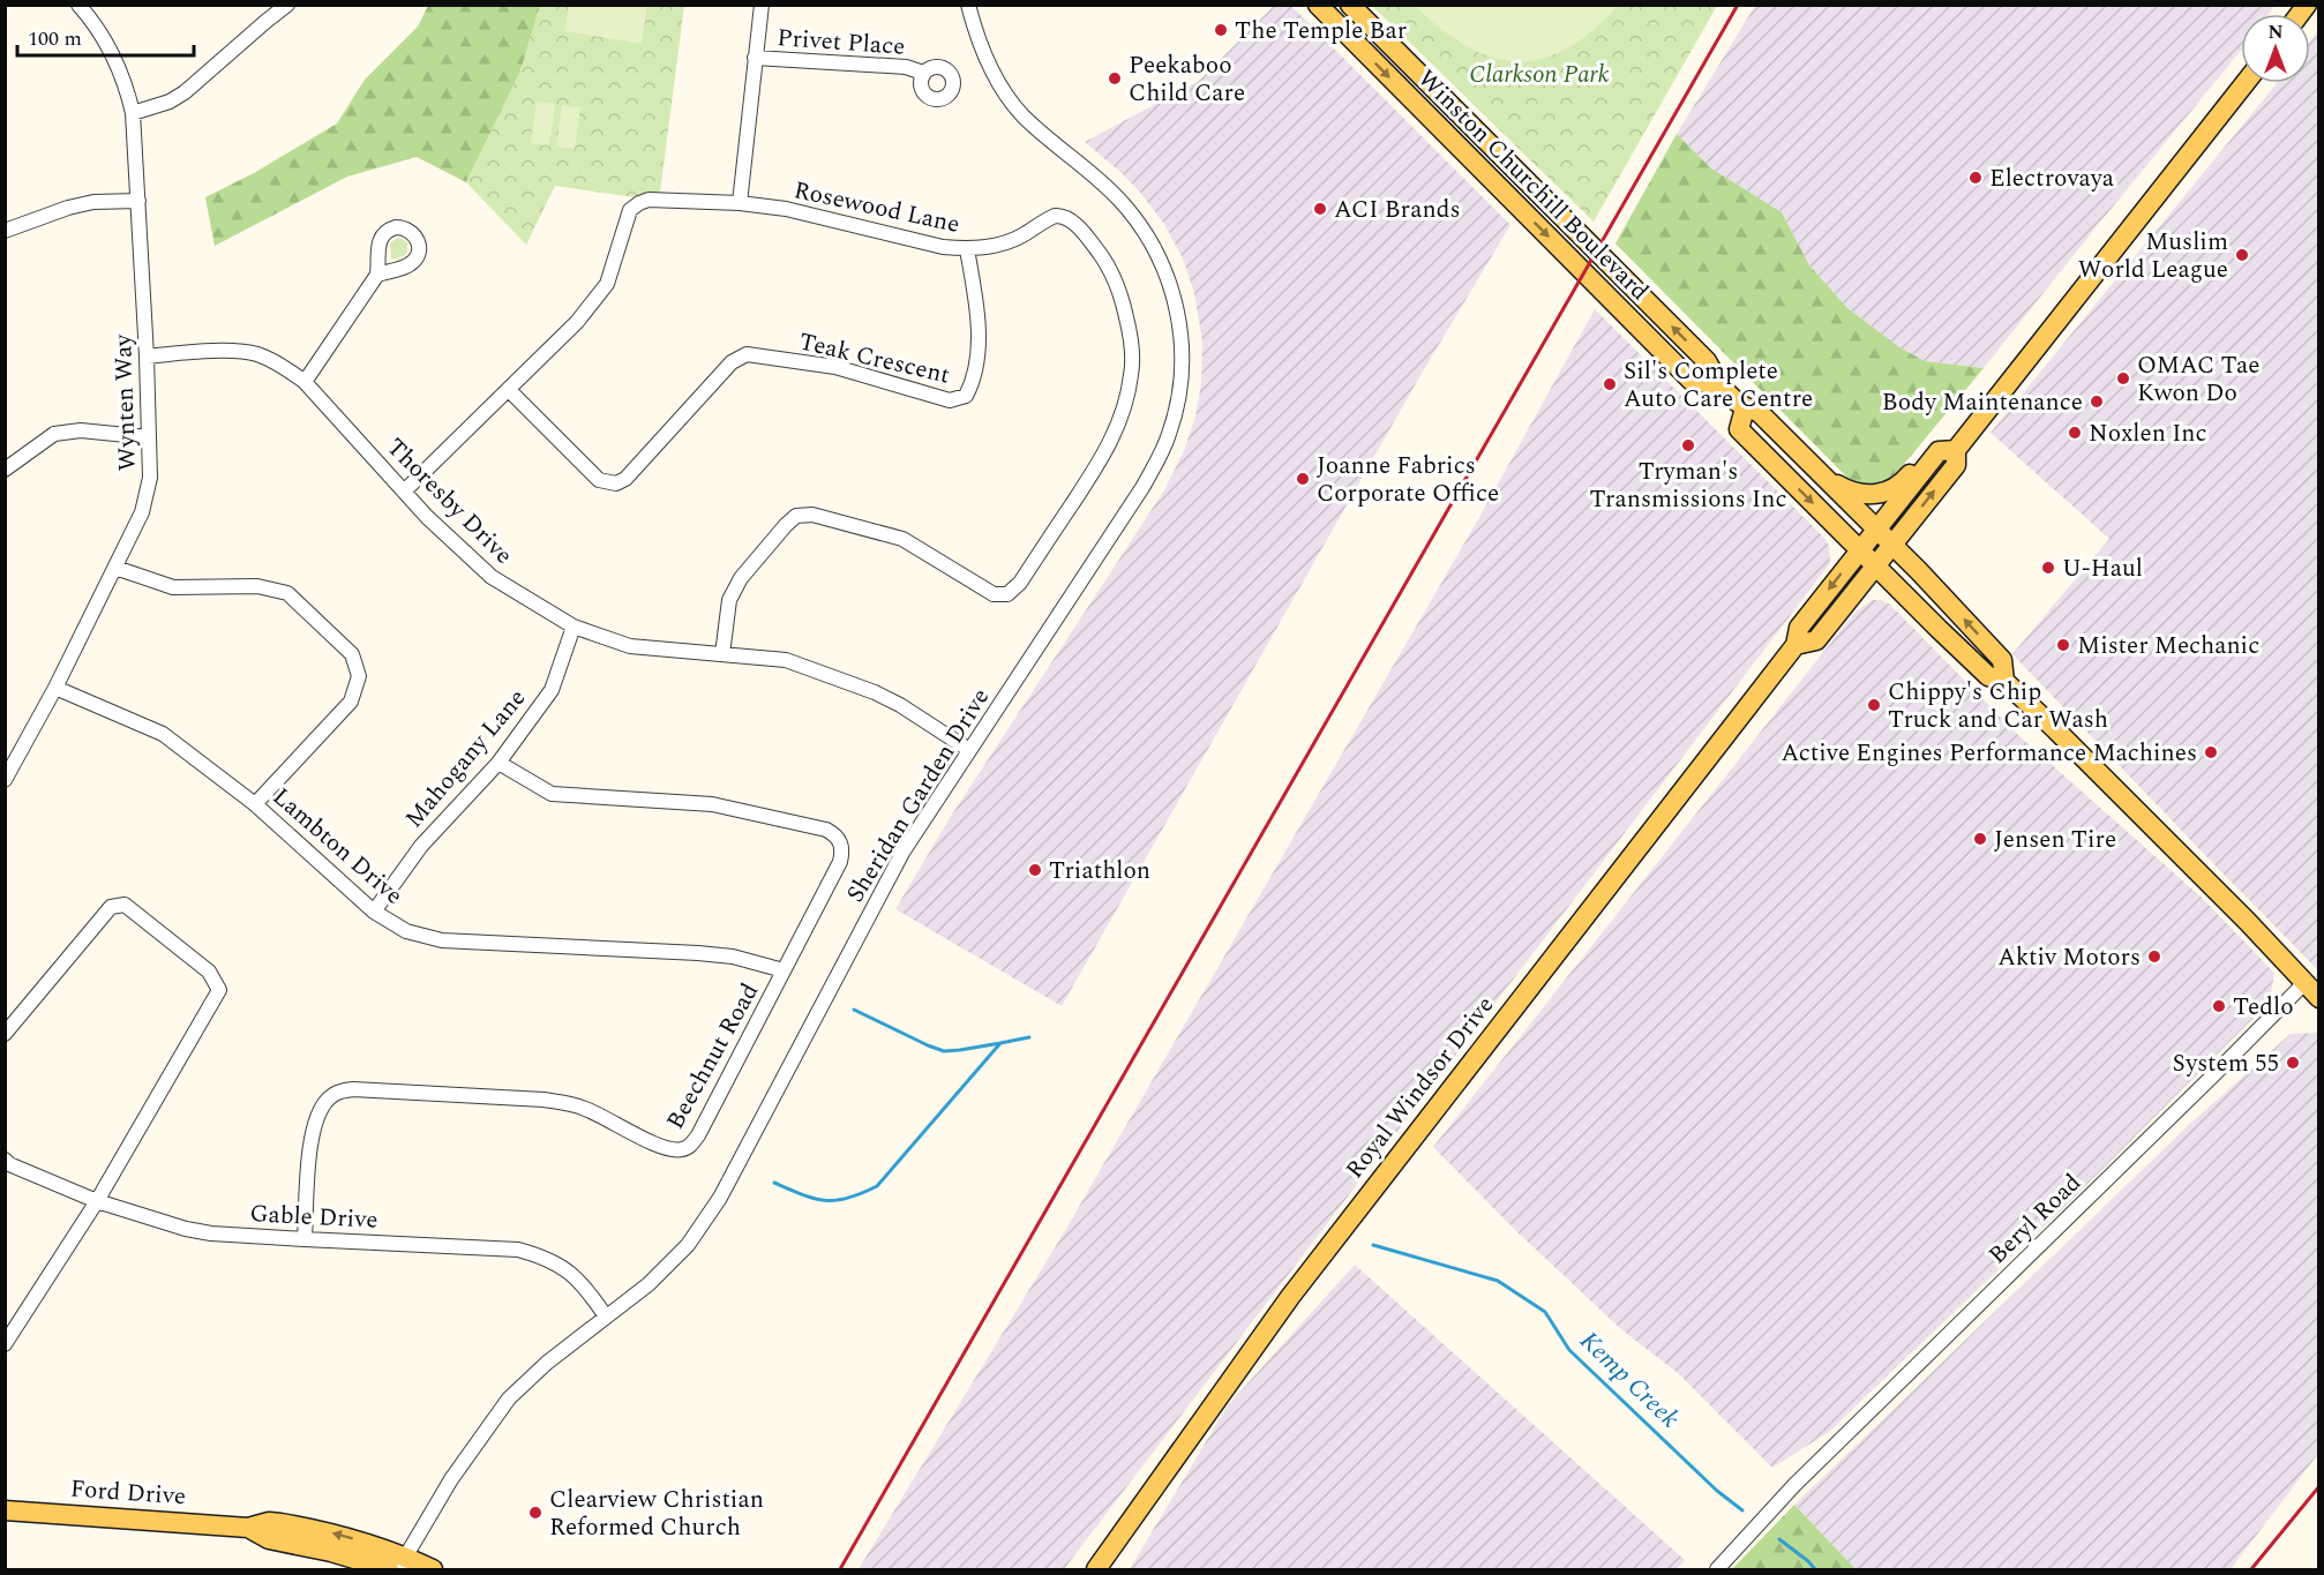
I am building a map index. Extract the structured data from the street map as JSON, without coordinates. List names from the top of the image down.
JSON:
{
  "streets": {
    "main road": ["Winston Churchill Boulevard", "Royal Windsor Drive", "Ford Drive"],
    "street": [
      "Privet Place",
      "Rosewood Lane",
      "Teak Crescent",
      "Wynten Way",
      "Thoresby Drive",
      "Mahogany Lane",
      "Sheridan Garden Drive",
      "Lambton Drive",
      "Beechnut Road",
      "Gable Drive",
      "Beryl Road"
    ]
  },
  "crossings": [
    ["Winston Churchill Boulevard", "Royal Windsor Drive"],
    ["Winston Churchill Boulevard", "Beryl Road"],
    ["Rosewood Lane", "Teak Crescent"],
    ["Rosewood Lane", "Thoresby Drive"],
    ["Wynten Way", "Thoresby Drive"],
    ["Wynten Way", "Lambton Drive"],
    ["Thoresby Drive", "Mahogany Lane"],
    ["Thoresby Drive", "Sheridan Garden Drive"],
    ["Mahogany Lane", "Lambton Drive"],
    ["Mahogany Lane", "Beechnut Road"],
    ["Sheridan Garden Drive", "Gable Drive"],
    ["Sheridan Garden Drive", "Ford Drive"],
    ["Lambton Drive", "Beechnut Road"],
    ["Beechnut Road", "Gable Drive"]
  ],
  "water": ["Kemp Creek"],
  "parks": ["Clarkson Park"],
  "places": [
    "The Temple Bar",
    "Peekaboo Child Care",
    "Electrovaya",
    "ACI Brands",
    "Muslim World League",
    "OMAC Tae Kwon Do",
    "Sil's Complete Auto Care Centre",
    "Body Maintenance",
    "Noxlen Inc",
    "Tryman's Transmissions Inc",
    "Joanne Fabrics Corporate Office",
    "U-Haul",
    "Mister Mechanic",
    "Chippy's Chip Truck and Car Wash",
    "Active Engines Performance Machines",
    "Jensen Tire",
    "Triathlon",
    "Aktiv Motors",
    "Tedlo",
    "System 55",
    "Clearview Christian Reformed Church"
  ],
  "scale_bar": "100 m",
  "north": "top"
}
